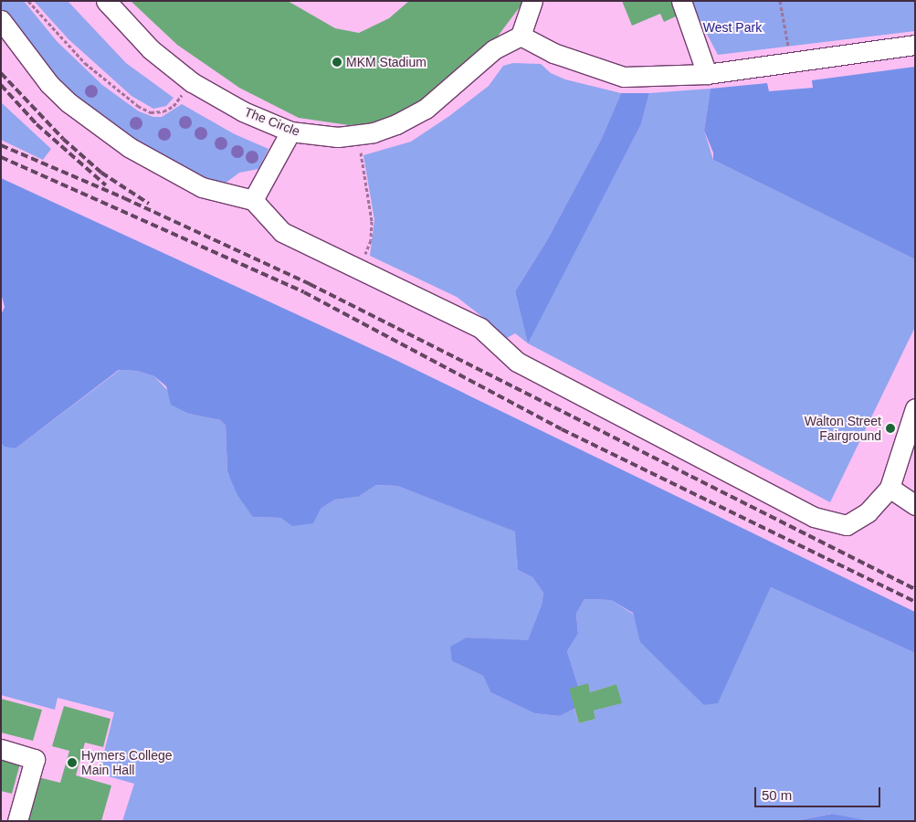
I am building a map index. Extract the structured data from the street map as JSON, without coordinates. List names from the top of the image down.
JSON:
{
  "streets": {
    "lane": ["The Circle"]
  },
  "parks": ["West Park"],
  "places": ["MKM Stadium", "Walton Street Fairground", "Hymers College Main Hall"],
  "scale_bar": "50 m"
}
